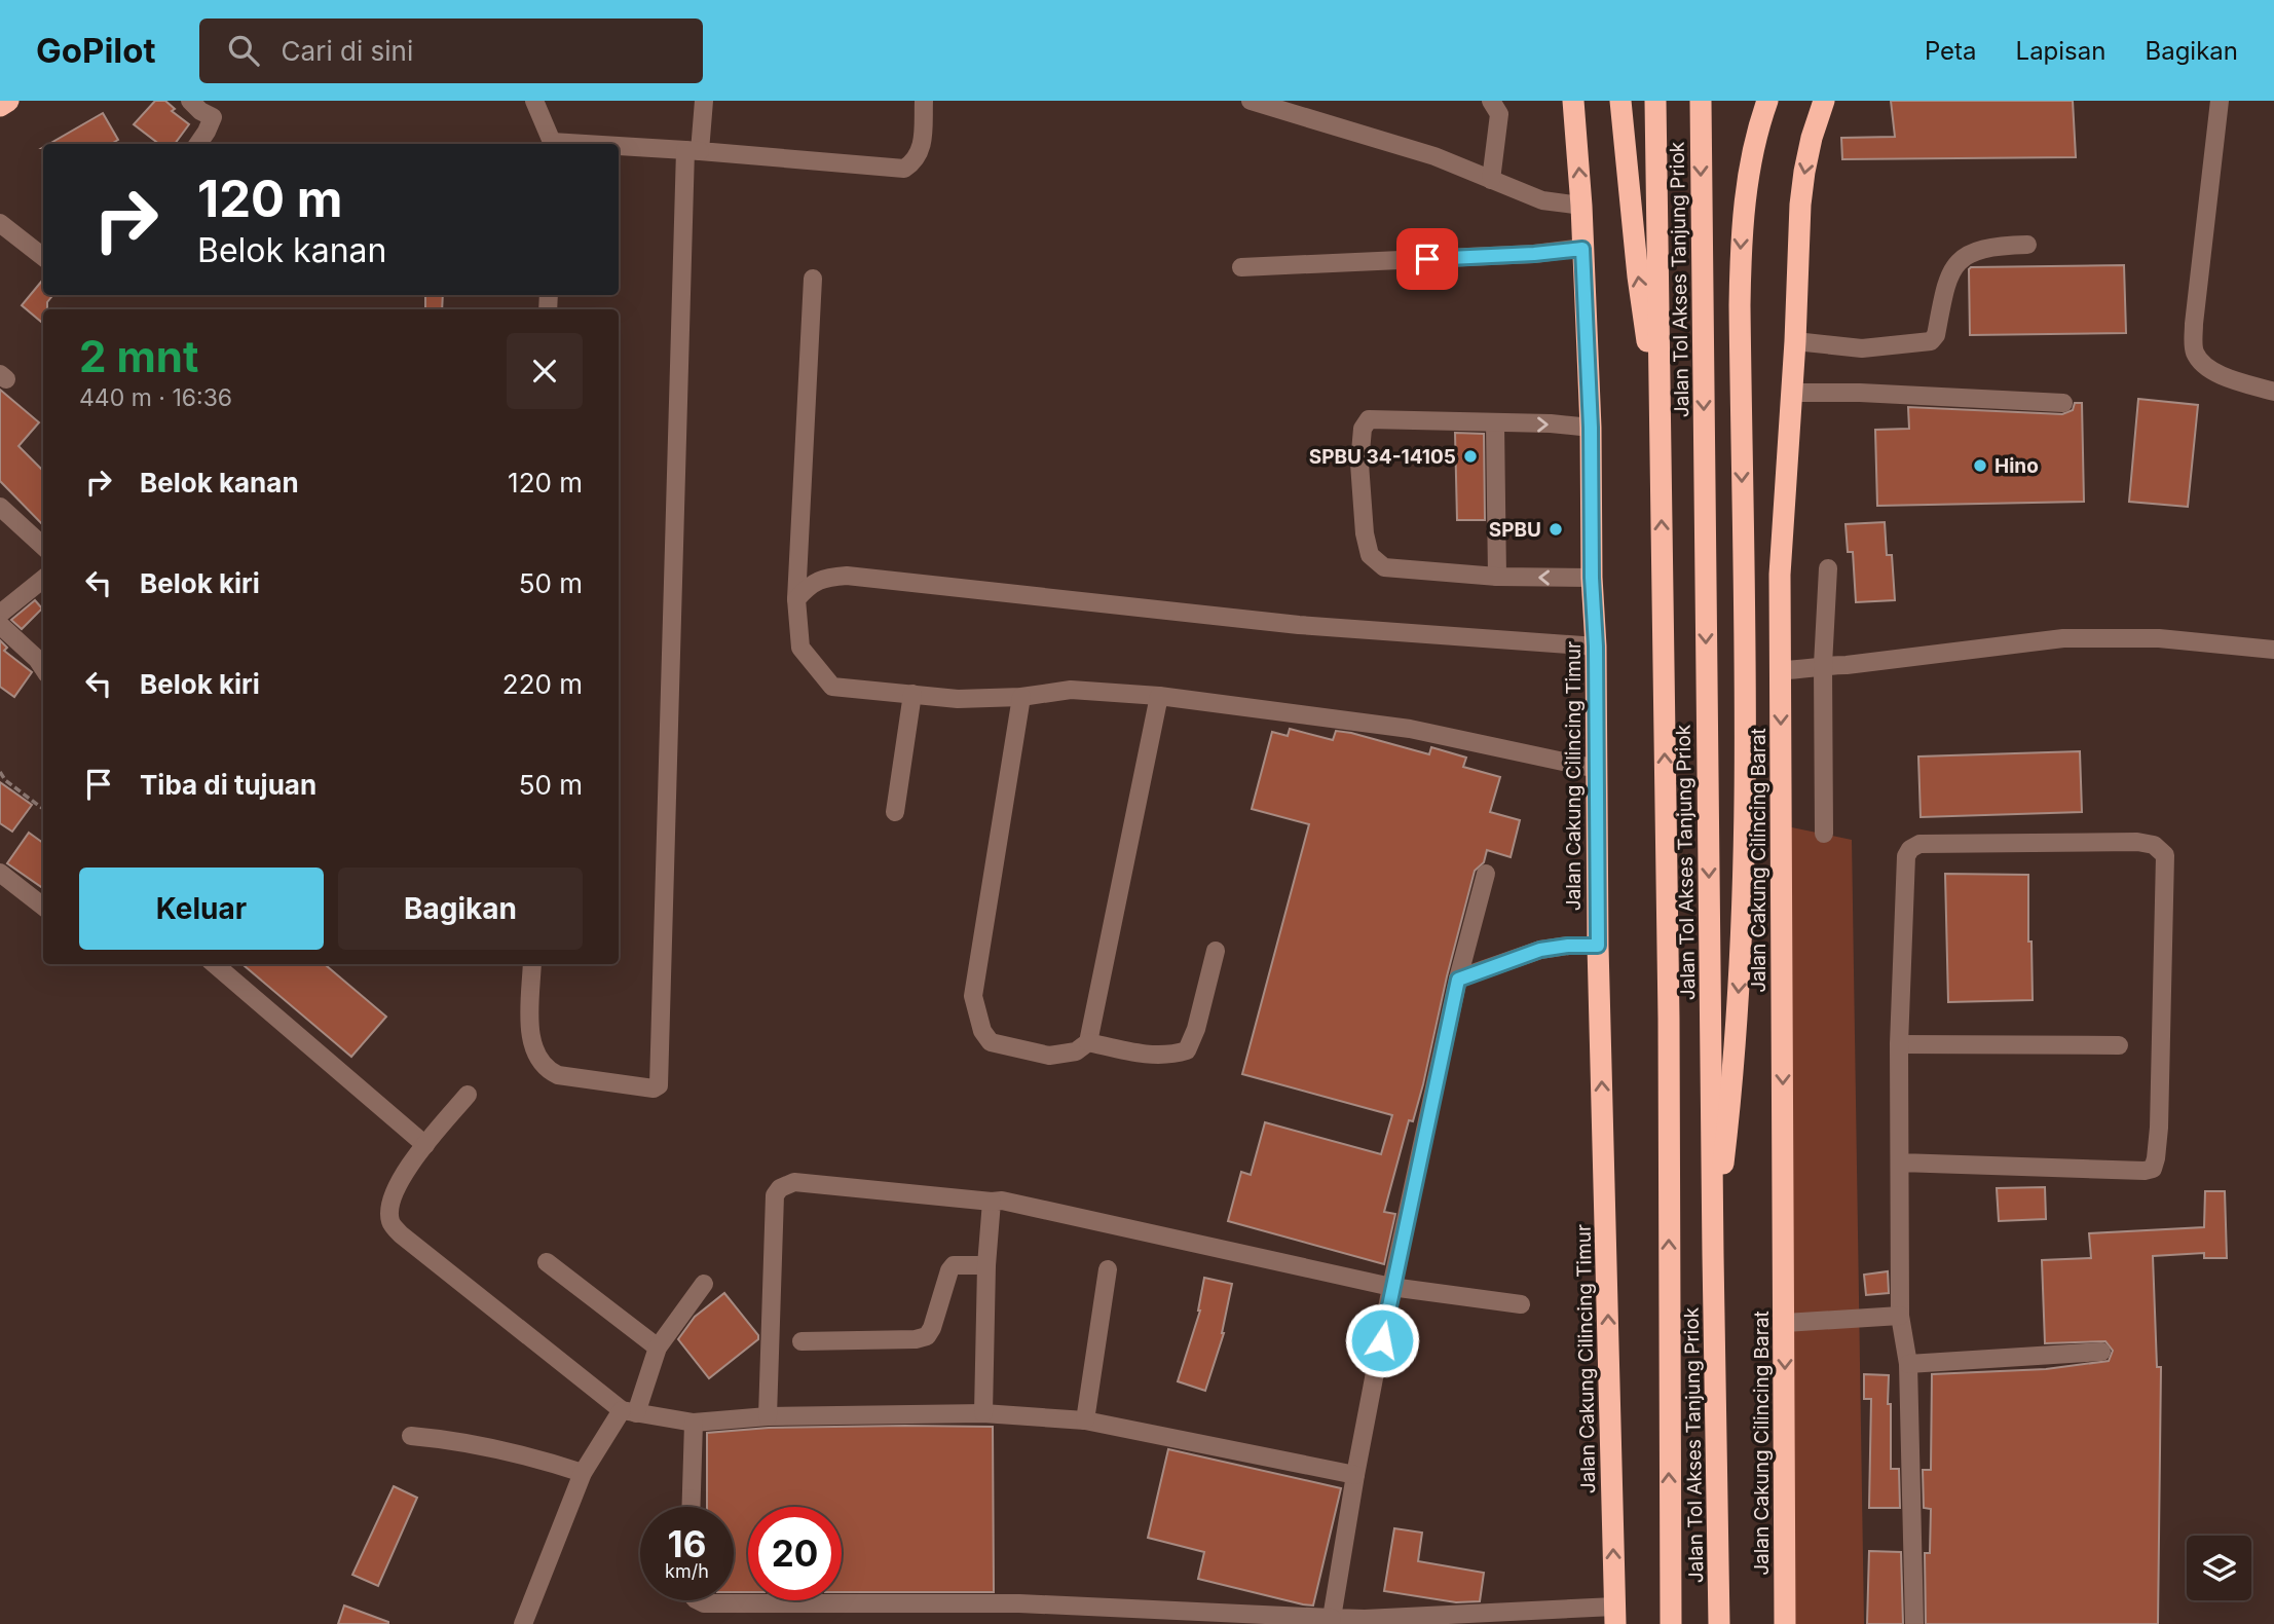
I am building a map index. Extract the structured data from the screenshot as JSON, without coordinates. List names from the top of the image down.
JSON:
{
  "streets": {
    "highway": ["Jalan Tol Akses Tanjung Priok", "Jalan Cakung Cilincing Timur", "Jalan Cakung Cilincing Barat"]
  },
  "places": ["SPBU 34-14105", "Hino", "SPBU"],
  "page": {
    "header": "GoPilot",
    "search": "Cari di sini",
    "nav": ["Peta", "Lapisan", "Bagikan"],
    "turn": ["120 m", "Belok kanan"],
    "heading": ["2 mnt", "440 m · 16:36"],
    "list": [
      {
        "name": "Belok kanan",
        "value": "120 m"
      },
      {
        "name": "Belok kiri",
        "value": "50 m"
      },
      {
        "name": "Belok kiri",
        "value": "220 m"
      },
      {
        "name": "Tiba di tujuan",
        "value": "50 m"
      }
    ],
    "buttons": ["Keluar", "Bagikan"],
    "speed": "16 km/h",
    "limit": "20"
  }
}
